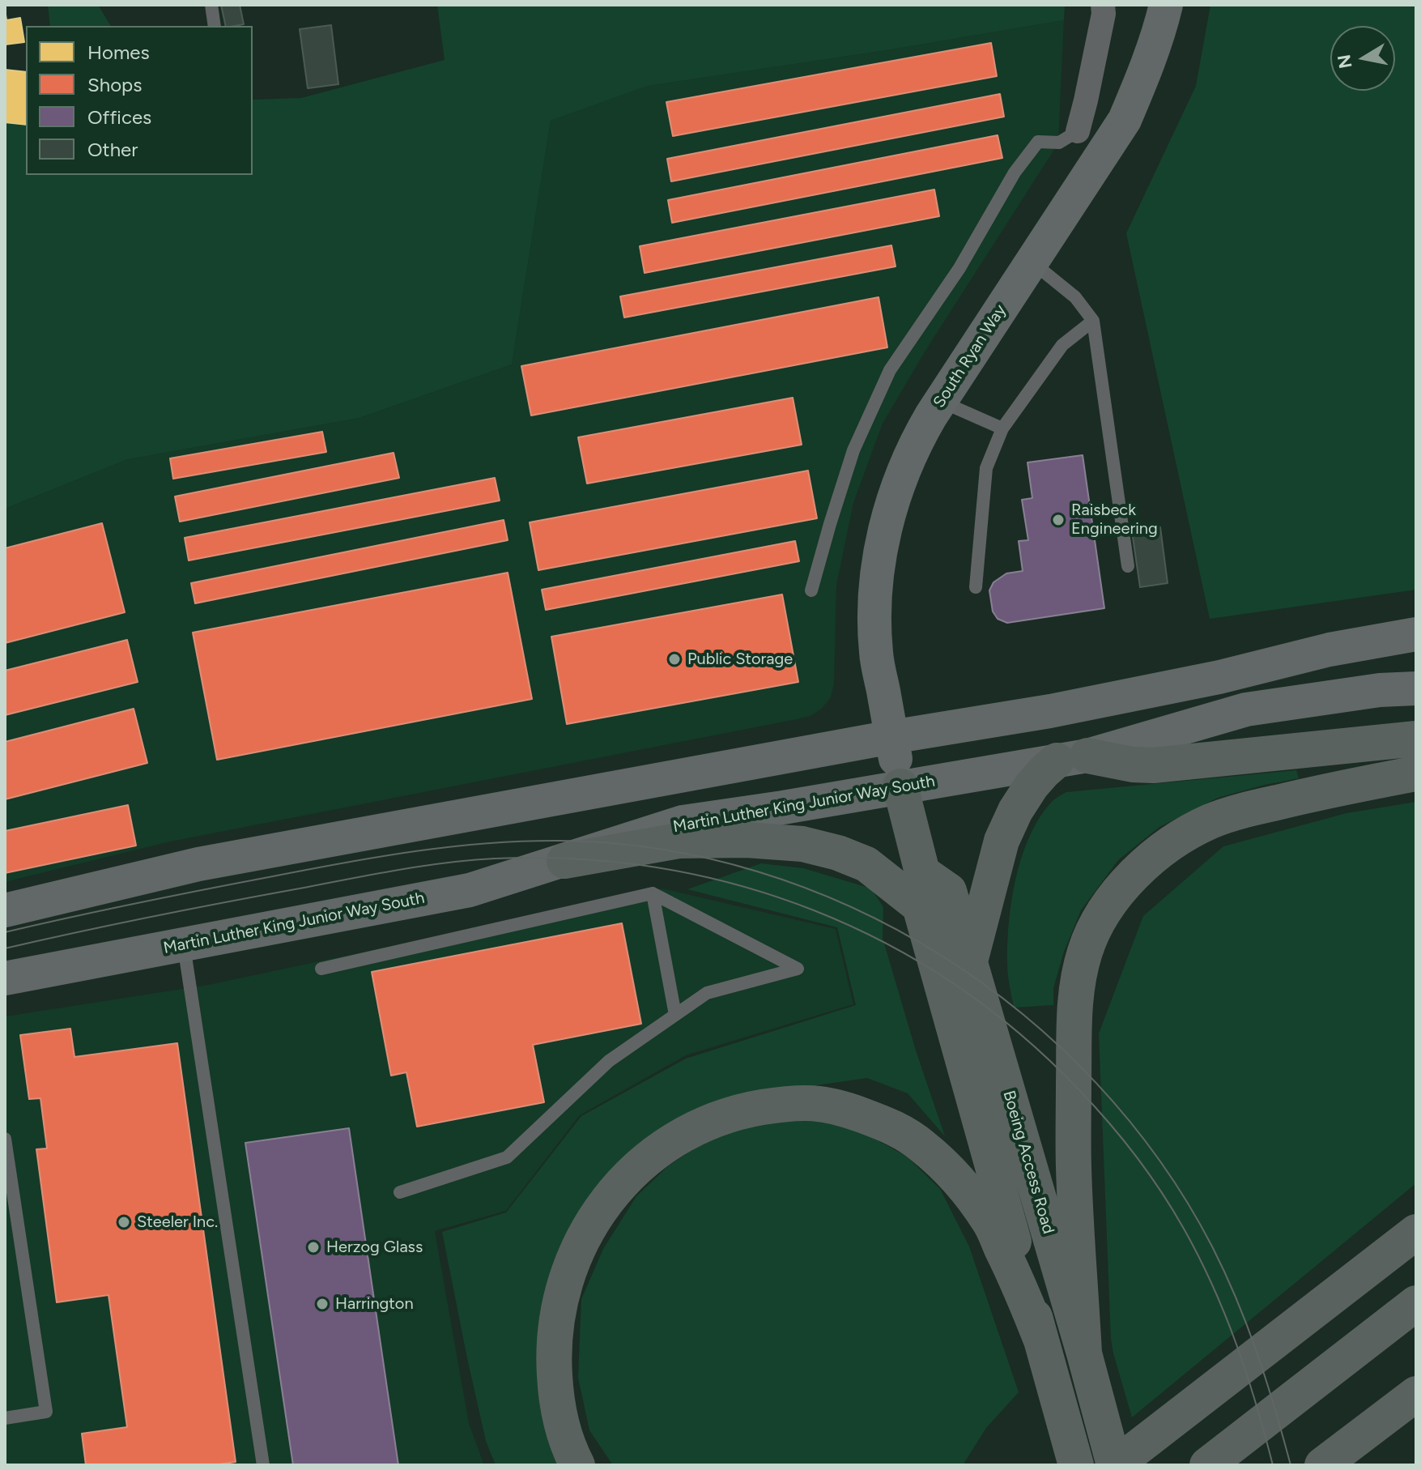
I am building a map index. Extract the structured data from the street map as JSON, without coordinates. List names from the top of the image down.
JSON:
{
  "streets": {
    "highway": ["Boeing Access Road"],
    "main road": ["South Ryan Way", "Martin Luther King Junior Way South"]
  },
  "crossings": [
    ["Martin Luther King Junior Way South", "Boeing Access Road"]
  ],
  "places": [
    "Raisbeck Engineering",
    "Public Storage",
    "Steeler Inc.",
    "Herzog Glass",
    "Harrington"
  ],
  "legend": [
    "Homes",
    "Shops",
    "Offices",
    "Other"
  ],
  "north": "left"
}
